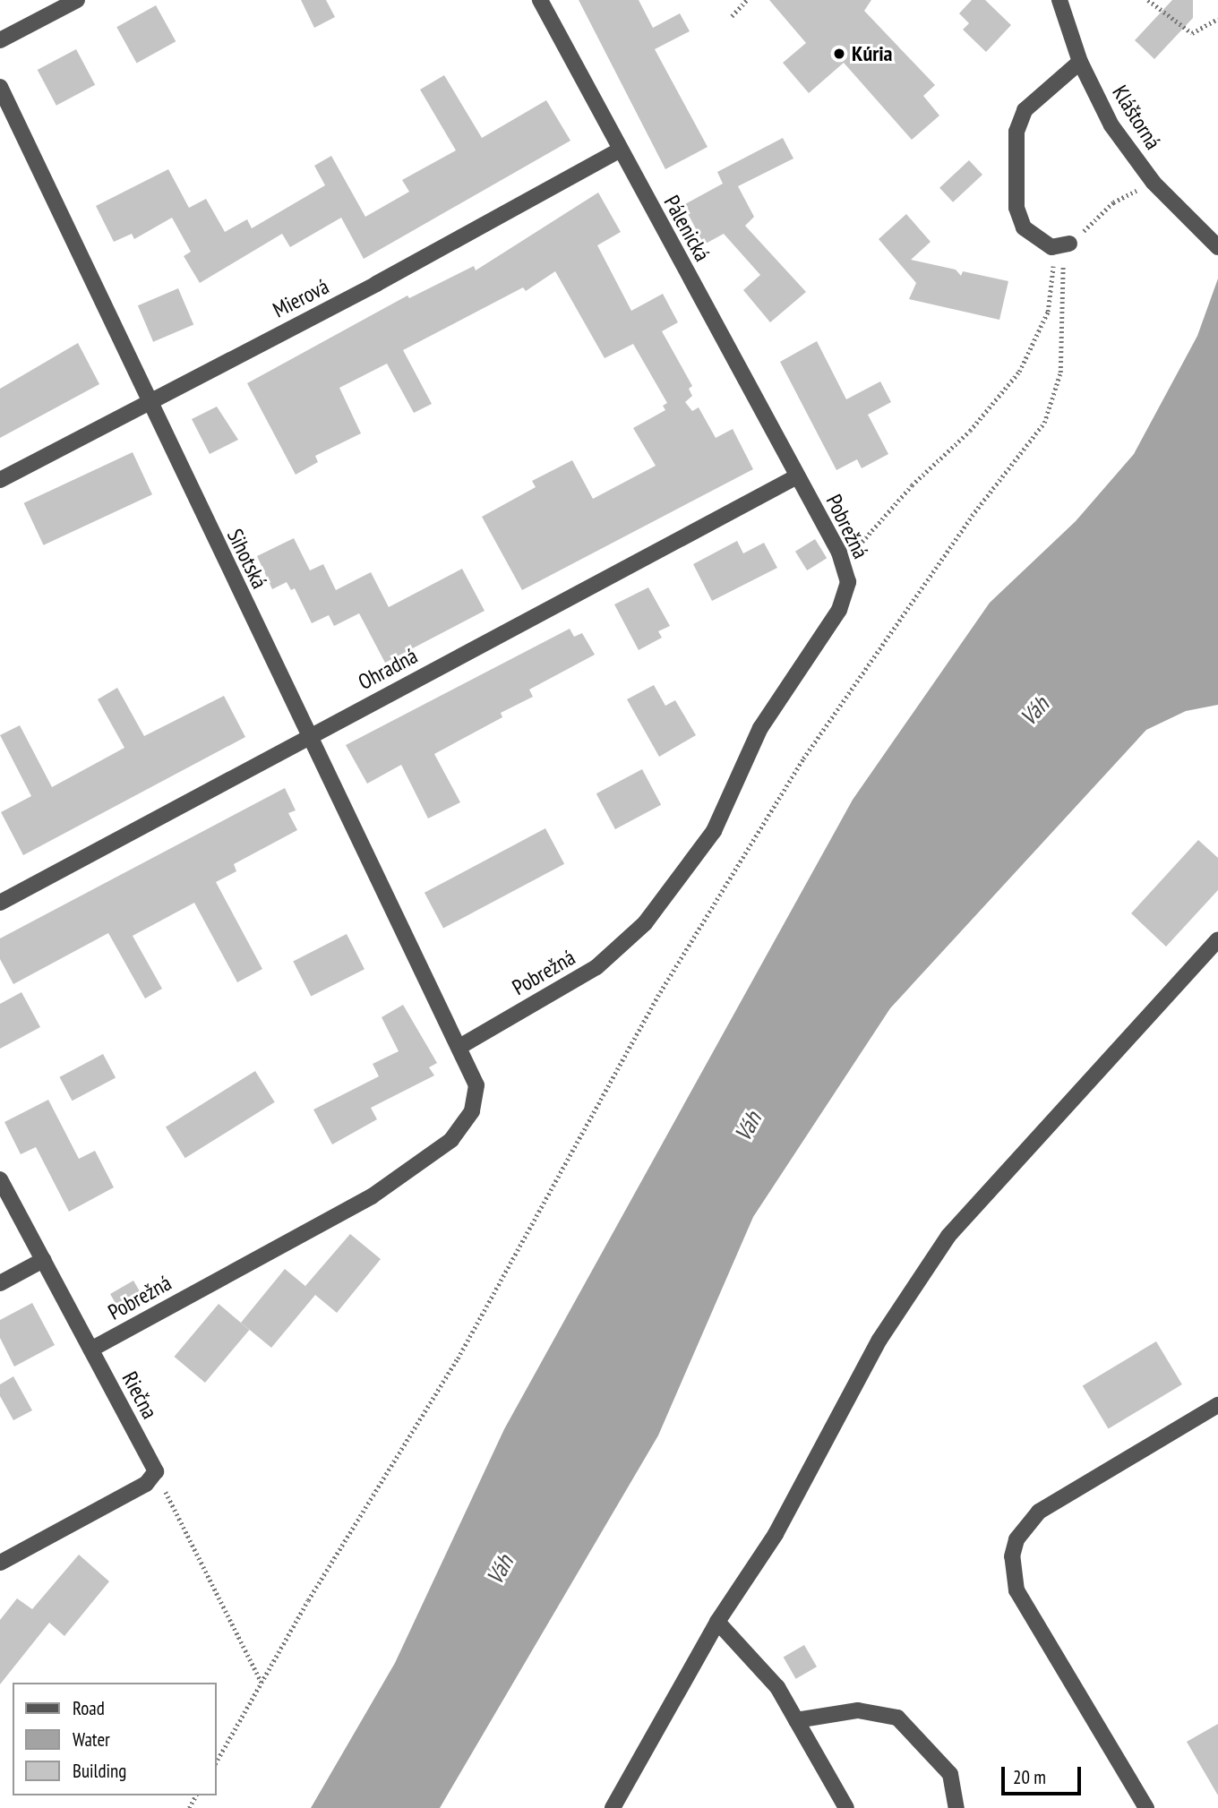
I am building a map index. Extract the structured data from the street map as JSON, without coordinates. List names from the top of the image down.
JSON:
{
  "streets": {
    "street": [
      "Kláštorná",
      "Pálenická",
      "Mierová",
      "Pobrežná",
      "Sihotská",
      "Ohradná",
      "Riečna"
    ]
  },
  "crossings": [
    ["Pálenická", "Mierová"],
    ["Pálenická", "Pobrežná"],
    ["Pálenická", "Ohradná"],
    ["Mierová", "Sihotská"],
    ["Pobrežná", "Sihotská"],
    ["Pobrežná", "Ohradná"],
    ["Pobrežná", "Riečna"],
    ["Sihotská", "Ohradná"]
  ],
  "water": ["Váh"],
  "places": ["Kúria"],
  "legend": ["Road", "Water", "Building"],
  "scale_bar": "20 m"
}
